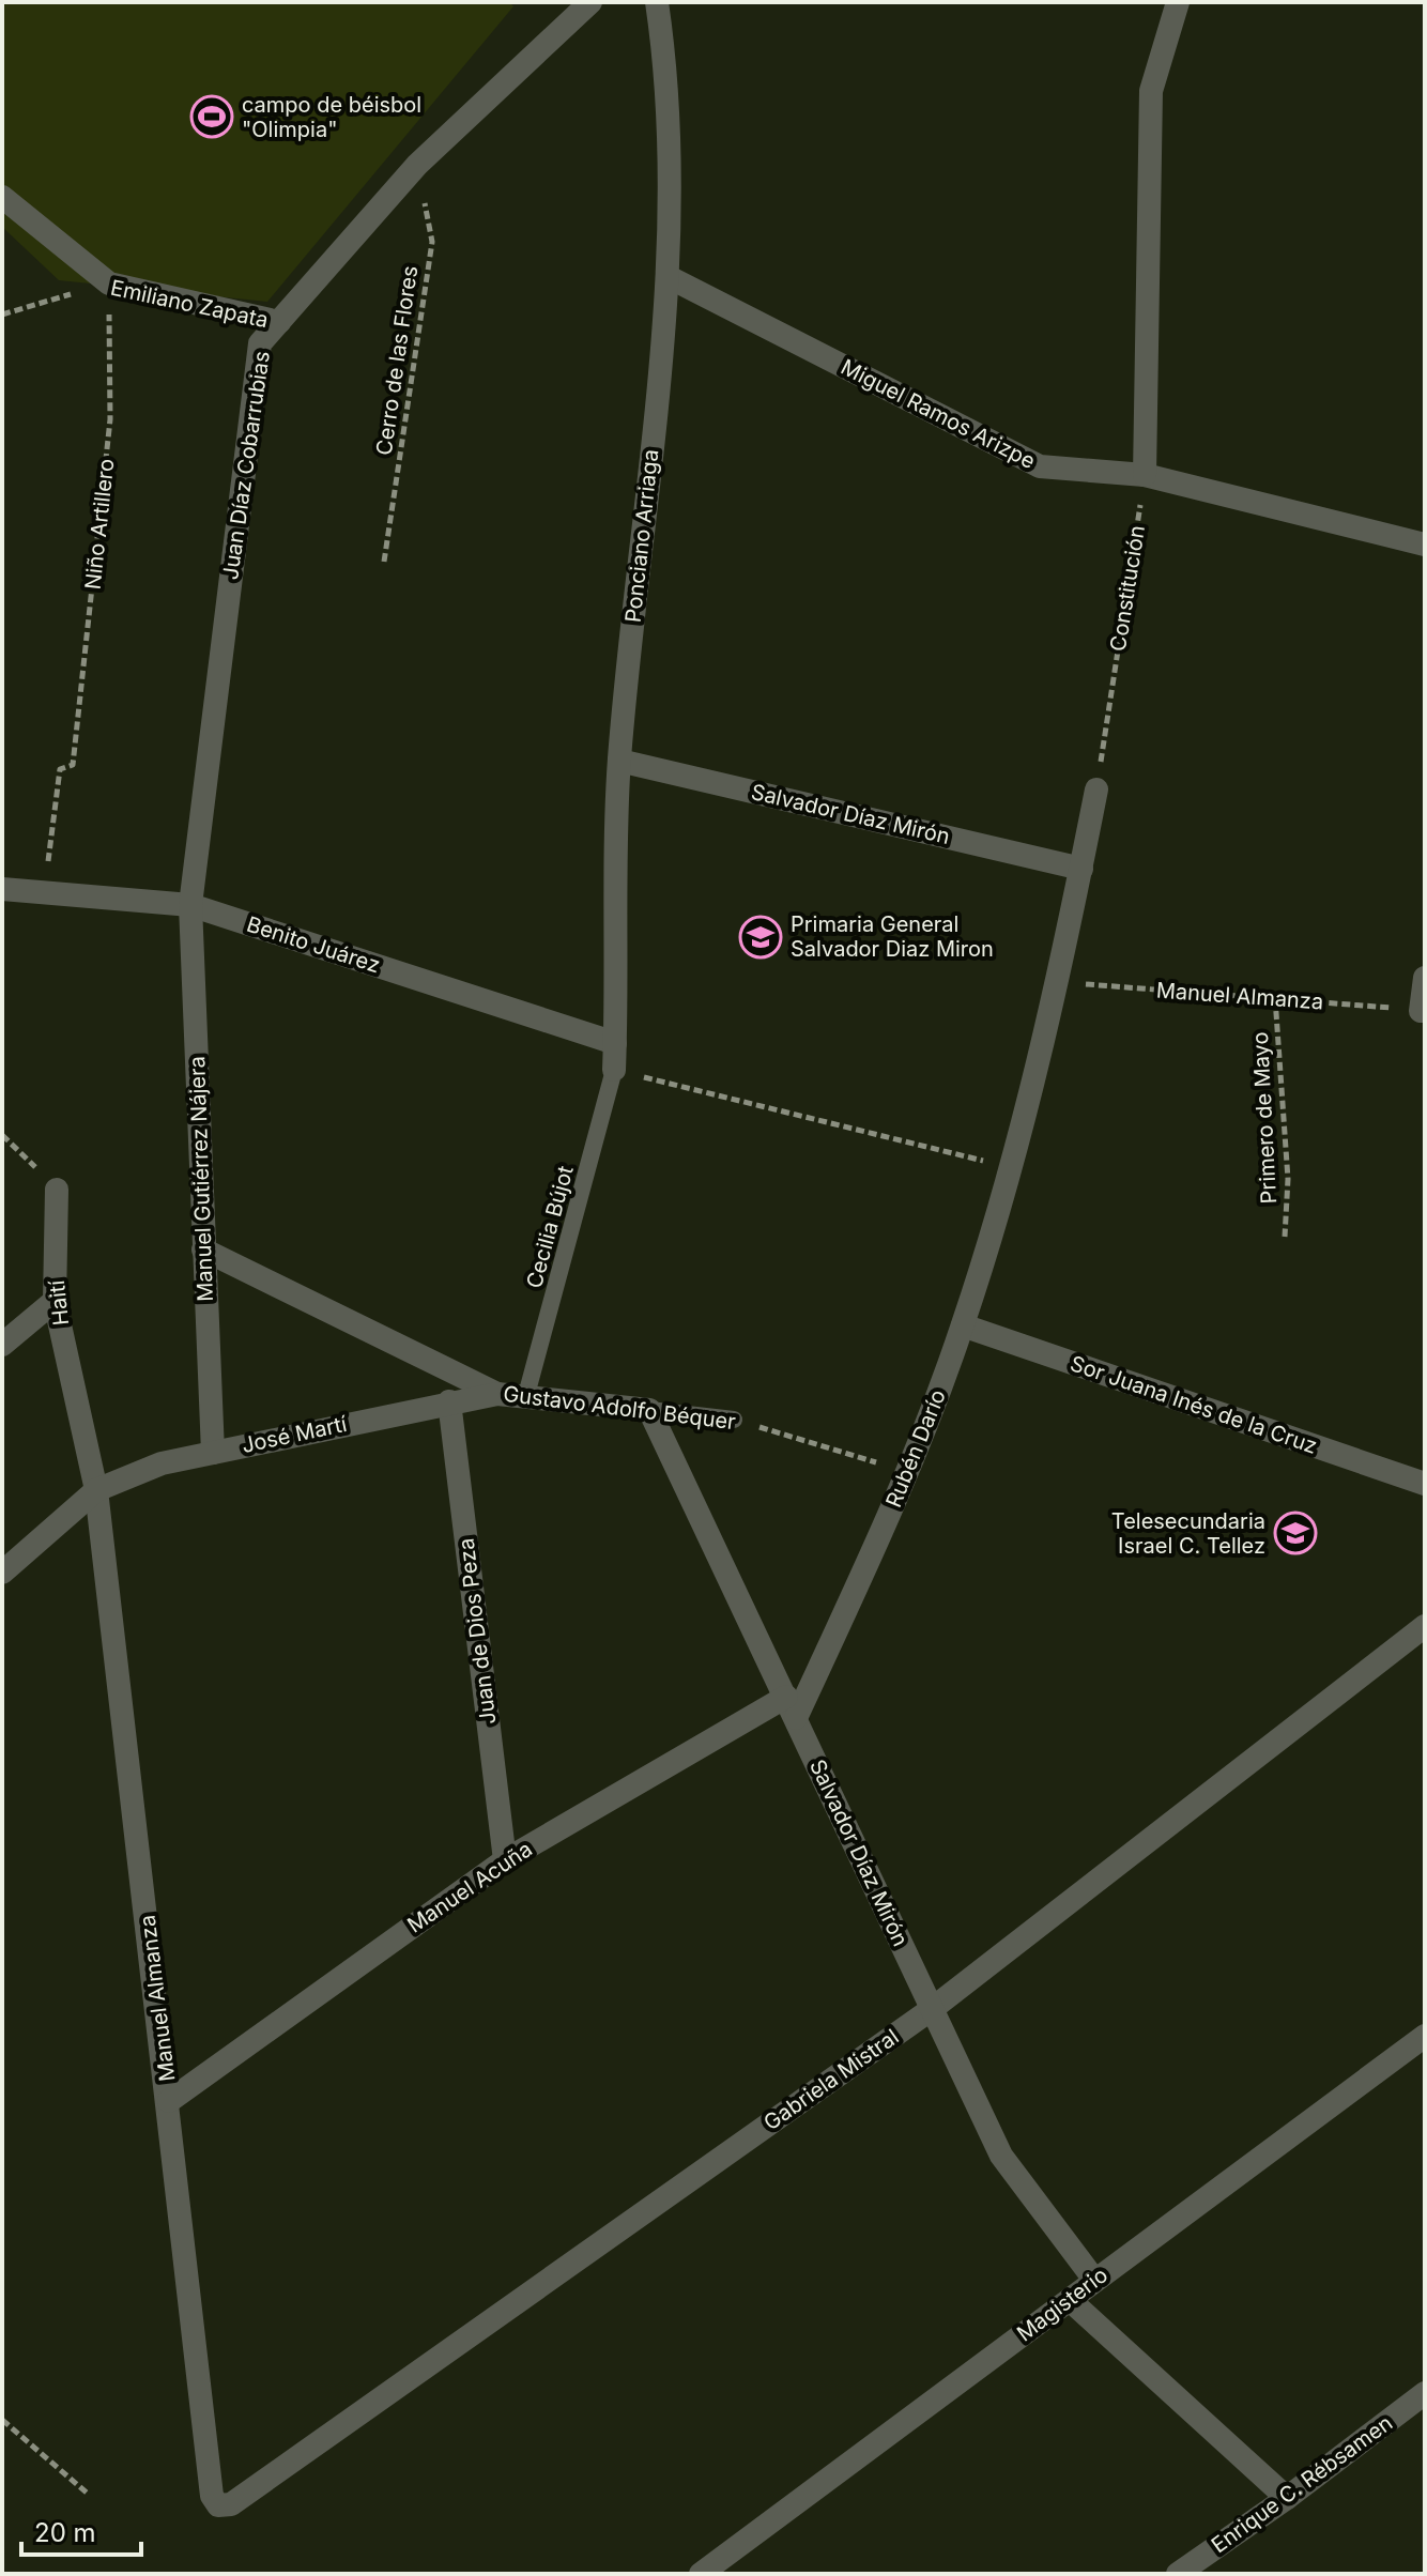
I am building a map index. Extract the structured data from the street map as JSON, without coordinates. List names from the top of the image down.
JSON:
{
  "streets": {
    "street": [
      "Emiliano Zapata",
      "Miguel Ramos Arizpe",
      "Juan Díaz Cobarrubias",
      "Ponciano Arriaga",
      "Salvador Díaz Mirón",
      "Benito Juárez",
      "Manuel Almanza",
      "Manuel Gutiérrez Nájera",
      "Haití",
      "Sor Juana Inés de la Cruz",
      "Gustavo Adolfo Béquer",
      "José Martí",
      "Rubén Darío",
      "Juan de Dios Peza",
      "Manuel Acuña",
      "Gabriela Mistral",
      "Magisterio",
      "Enrique C. Rébsamen"
    ],
    "lane": ["Cecilia Bújot"],
    "path": [
      "Cerro de las Flores",
      "Niño Artillero",
      "Constitución",
      "Primero de Mayo"
    ]
  },
  "crossings": [
    ["Emiliano Zapata", "Juan Díaz Cobarrubias"],
    ["Emiliano Zapata", "Niño Artillero"],
    ["Cerro de las Flores", "Juan Díaz Cobarrubias"],
    ["Miguel Ramos Arizpe", "Ponciano Arriaga"],
    ["Miguel Ramos Arizpe", "Constitución"],
    ["Juan Díaz Cobarrubias", "Benito Juárez"],
    ["Juan Díaz Cobarrubias", "Manuel Gutiérrez Nájera"],
    ["Niño Artillero", "Benito Juárez"],
    ["Ponciano Arriaga", "Salvador Díaz Mirón"],
    ["Ponciano Arriaga", "Benito Juárez"],
    ["Ponciano Arriaga", "Cecilia Bújot"],
    ["Salvador Díaz Mirón", "Gustavo Adolfo Béquer"],
    ["Salvador Díaz Mirón", "Rubén Darío"],
    ["Salvador Díaz Mirón", "Manuel Acuña"],
    ["Salvador Díaz Mirón", "Gabriela Mistral"],
    ["Salvador Díaz Mirón", "Magisterio"],
    ["Benito Juárez", "Manuel Gutiérrez Nájera"],
    ["Manuel Almanza", "Primero de Mayo"],
    ["Manuel Almanza", "Haití"],
    ["Manuel Almanza", "José Martí"],
    ["Manuel Almanza", "Manuel Acuña"],
    ["Manuel Almanza", "Gabriela Mistral"],
    ["Manuel Gutiérrez Nájera", "Gustavo Adolfo Béquer"],
    ["Manuel Gutiérrez Nájera", "José Martí"],
    ["Cecilia Bújot", "Gustavo Adolfo Béquer"],
    ["Haití", "José Martí"],
    ["Sor Juana Inés de la Cruz", "Rubén Darío"],
    ["Gustavo Adolfo Béquer", "José Martí"],
    ["Gustavo Adolfo Béquer", "Rubén Darío"],
    ["José Martí", "Juan de Dios Peza"],
    ["Rubén Darío", "Manuel Acuña"],
    ["Juan de Dios Peza", "Manuel Acuña"]
  ],
  "places": {
    "sports": ["campo de béisbol \"Olimpia\""],
    "school or university": ["Primaria General Salvador Diaz Miron", "Telesecundaria Israel C. Tellez"]
  },
  "scale_bar": "20 m"
}
